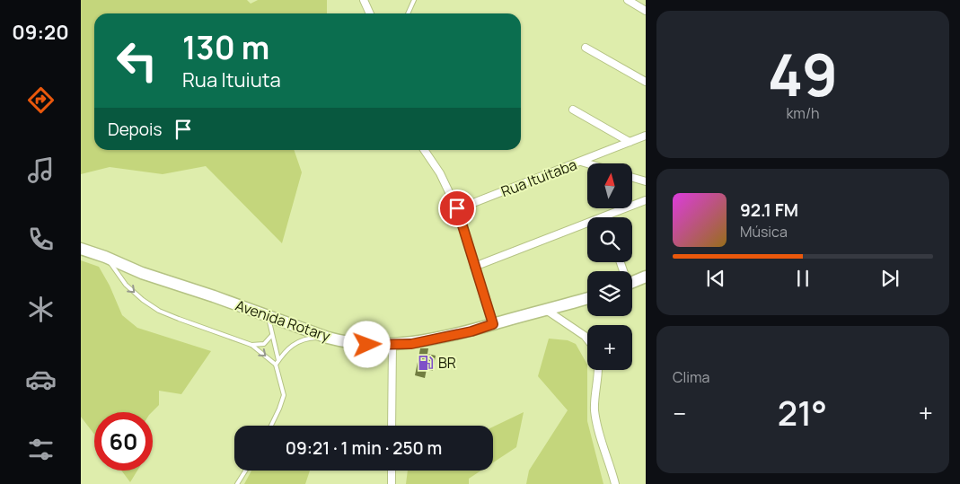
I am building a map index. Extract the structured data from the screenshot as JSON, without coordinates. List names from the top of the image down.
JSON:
{
  "streets": {
    "main road": ["Avenida Rotary"],
    "street": ["Rua Ituitaba"]
  },
  "places": {
    "fuel station": ["BR"]
  },
  "north": "top",
  "page": {
    "tabs": "09:20",
    "tile": [
      ["49", "km/h"],
      "Clima"
    ],
    "turn": ["130 m", "Rua Ituiuta"],
    "then": "Depois",
    "map_buttons": "+",
    "song": ["92.1 FM", "Música"],
    "heat": ["−", "21°", "+"],
    "limit": "60",
    "trip": "09:21 · 1 min · 250 m"
  }
}
